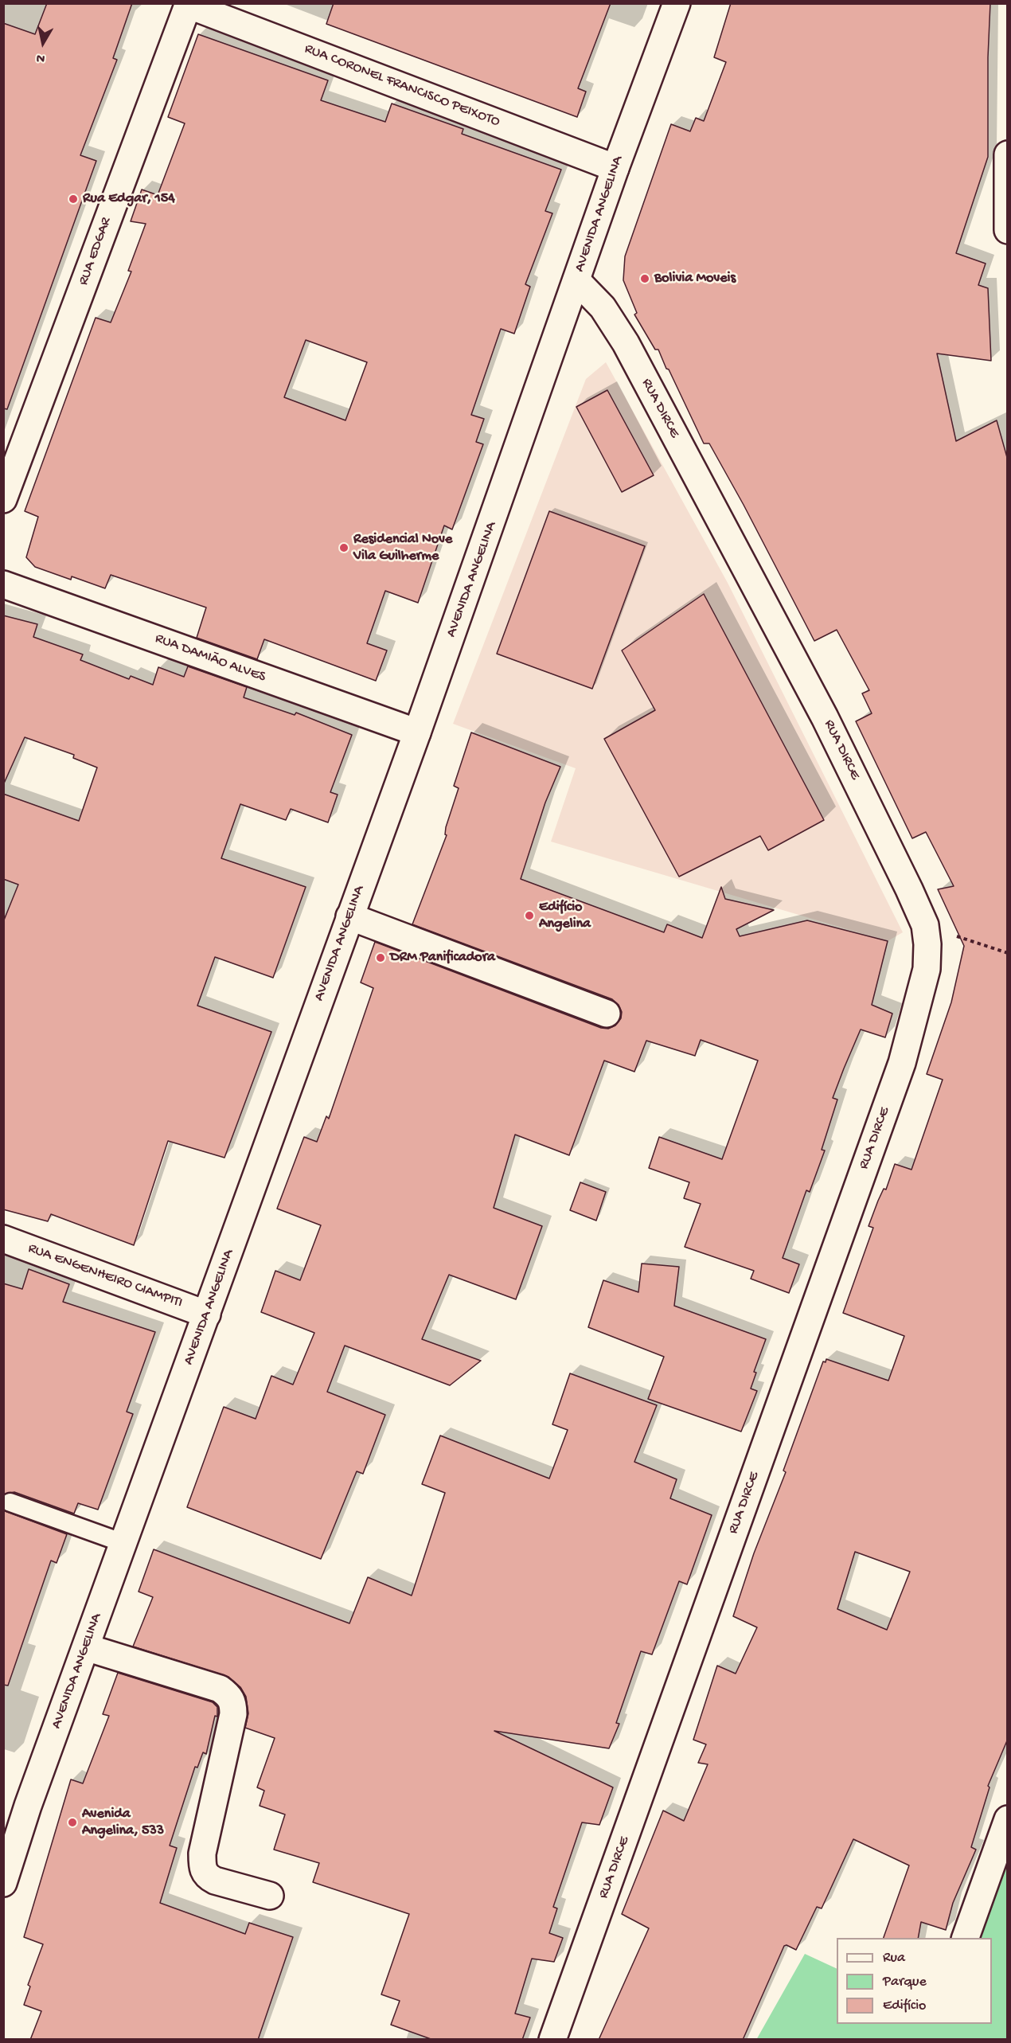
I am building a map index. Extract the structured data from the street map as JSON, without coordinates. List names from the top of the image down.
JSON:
{
  "streets": {
    "street": [
      "RUA CORONEL FRANCISCO PEIXOTO",
      "AVENIDA ANGELINA",
      "RUA EDGAR",
      "RUA DIRCE",
      "RUA DAMIÃO ALVES",
      "RUA ENGENHEIRO CIAMPITI"
    ]
  },
  "crossings": [
    ["RUA CORONEL FRANCISCO PEIXOTO", "AVENIDA ANGELINA"],
    ["RUA CORONEL FRANCISCO PEIXOTO", "RUA EDGAR"],
    ["AVENIDA ANGELINA", "RUA DIRCE"],
    ["AVENIDA ANGELINA", "RUA DAMIÃO ALVES"],
    ["AVENIDA ANGELINA", "RUA ENGENHEIRO CIAMPITI"]
  ],
  "places": [
    "Rua Edgar, 154",
    "Bolivia Moveis",
    "Residencial Nove Vila Guilherme",
    "Edifício Angelina",
    "DRM Panificadora",
    "Avenida Angelina, 533"
  ],
  "legend": ["Rua", "Parque", "Edifício"],
  "north": "bottom"
}
